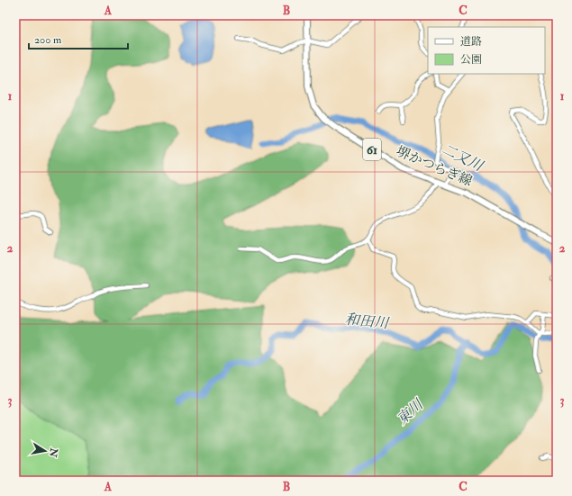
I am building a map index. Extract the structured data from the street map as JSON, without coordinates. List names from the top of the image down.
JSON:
{
  "streets": {
    "main road": ["61", "堺かつらぎ線"]
  },
  "water": ["二又川", "和田川", "東川"],
  "legend": ["道路", "公園"],
  "scale_bar": "200 m",
  "north": "right",
  "grid": {
    "columns": ["A", "B", "C"],
    "rows": ["1", "2", "3"]
  }
}
